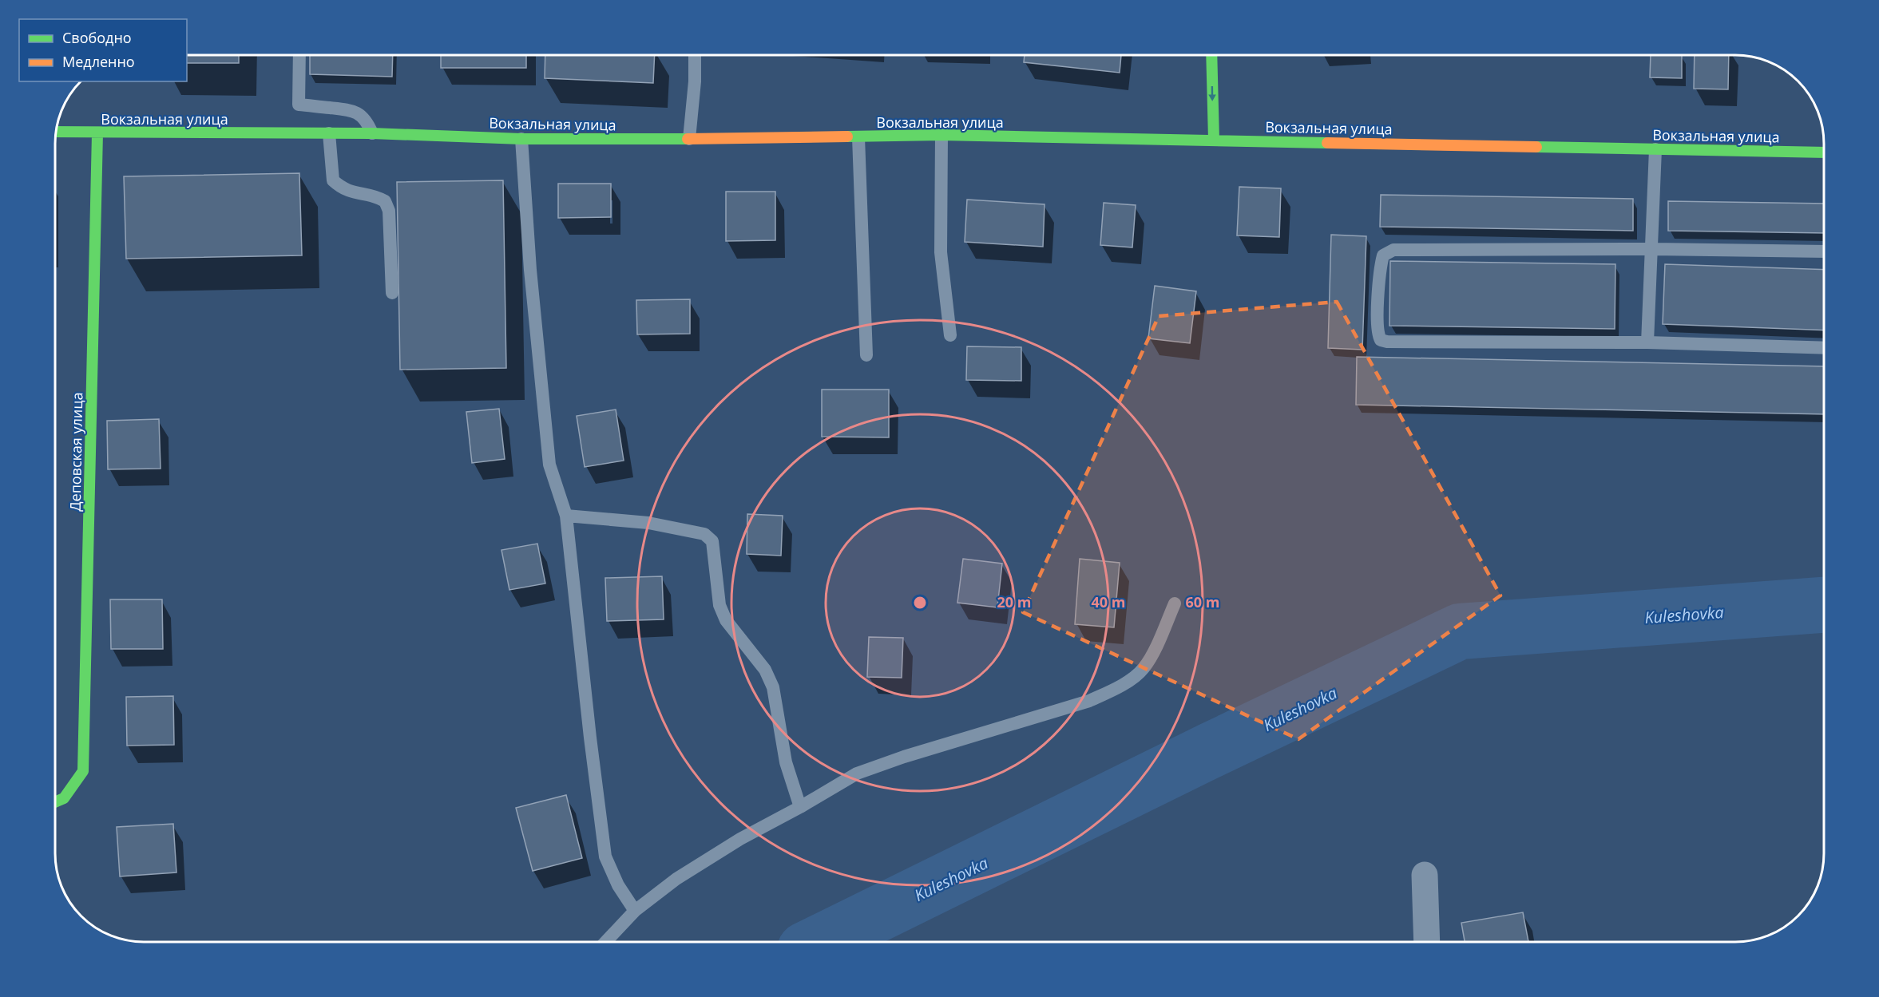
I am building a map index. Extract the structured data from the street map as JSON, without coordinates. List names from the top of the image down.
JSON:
{
  "streets": {
    "main road": ["Вокзальная улица", "Деповская улица"]
  },
  "crossings": [
    ["Вокзальная улица", "Деповская улица"]
  ],
  "water": ["Kuleshovka"],
  "legend": ["Свободно", "Медленно"],
  "rings": ["20 m", "40 m", "60 m"]
}
